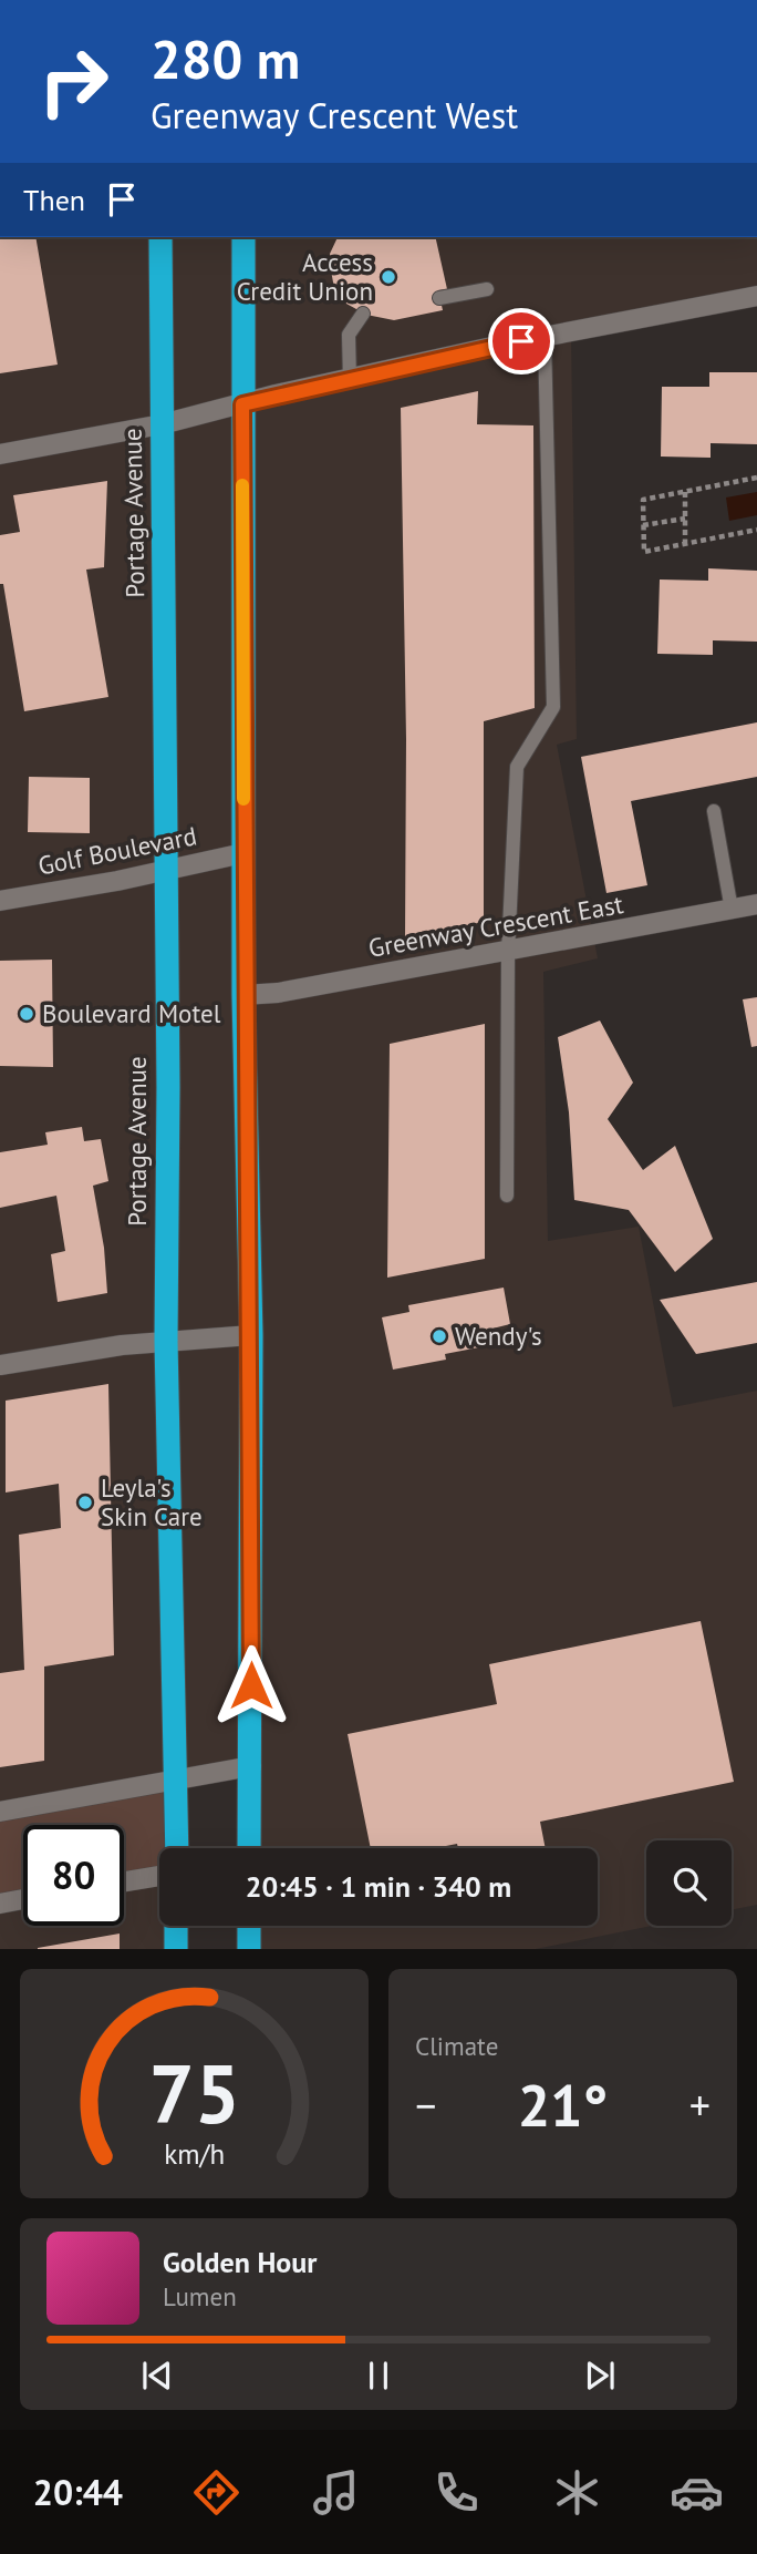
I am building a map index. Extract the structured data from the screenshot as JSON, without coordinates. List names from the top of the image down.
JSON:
{
  "streets": {
    "highway": ["Portage Avenue"],
    "street": ["Golf Boulevard", "Greenway Crescent East"]
  },
  "crossings": [
    ["Portage Avenue", "Golf Boulevard"]
  ],
  "places": [
    "Access Credit Union",
    "Boulevard Motel",
    "Wendy's",
    "Leyla's Skin Care"
  ],
  "page": {
    "turn": ["280 m", "Greenway Crescent West"],
    "then": "Then",
    "limit": "80",
    "trip": "20:45 · 1 min · 340 m",
    "tile": "Climate",
    "heat": ["−", "21°", "+"],
    "song": ["Golden Hour", "Lumen"],
    "tabs": "20:44",
    "gauge": ["75", "km/h"]
  }
}
